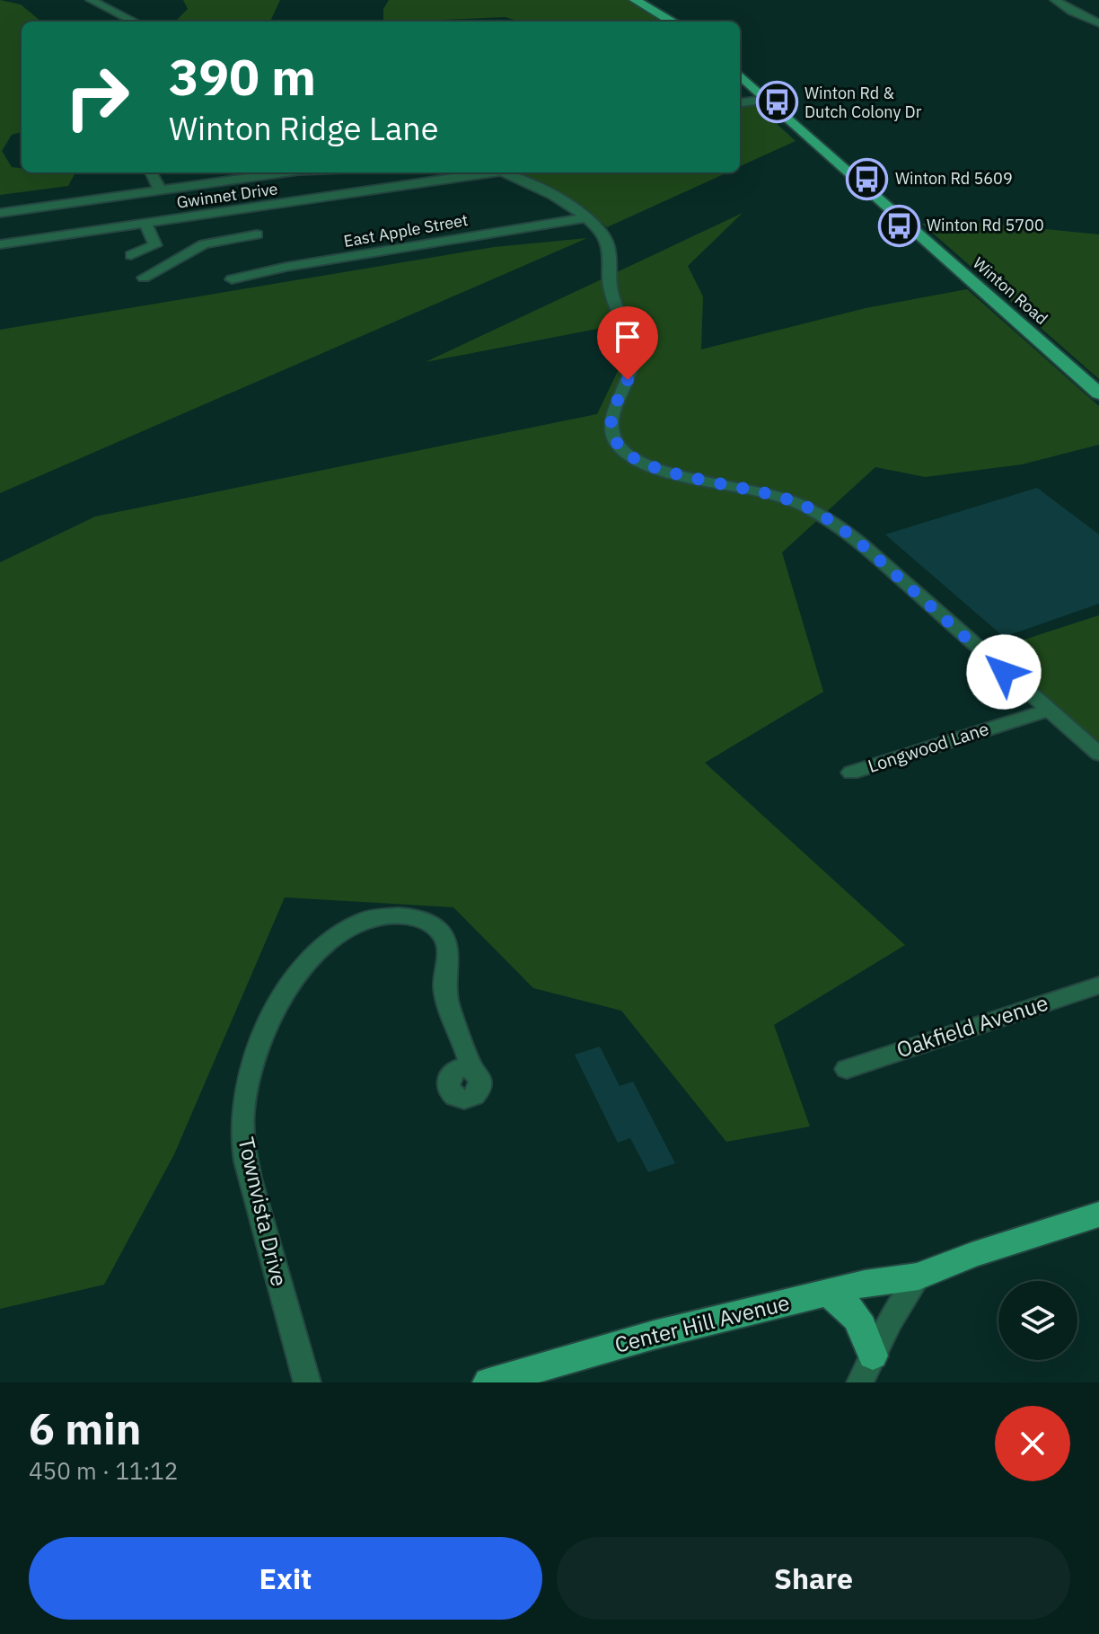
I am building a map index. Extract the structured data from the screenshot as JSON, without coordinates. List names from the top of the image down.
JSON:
{
  "streets": {
    "main road": ["Winton Road", "Center Hill Avenue"],
    "street": [
      "Gwinnet Drive",
      "East Apple Street",
      "Longwood Lane",
      "Oakfield Avenue",
      "Townvista Drive"
    ]
  },
  "places": {
    "bus stop": ["Winton Rd & Dutch Colony Dr", "Winton Rd 5609", "Winton Rd 5700"]
  },
  "page": {
    "turn": ["390 m", "Winton Ridge Lane"],
    "heading": ["6 min", "450 m · 11:12"],
    "buttons": ["Exit", "Share"]
  }
}
